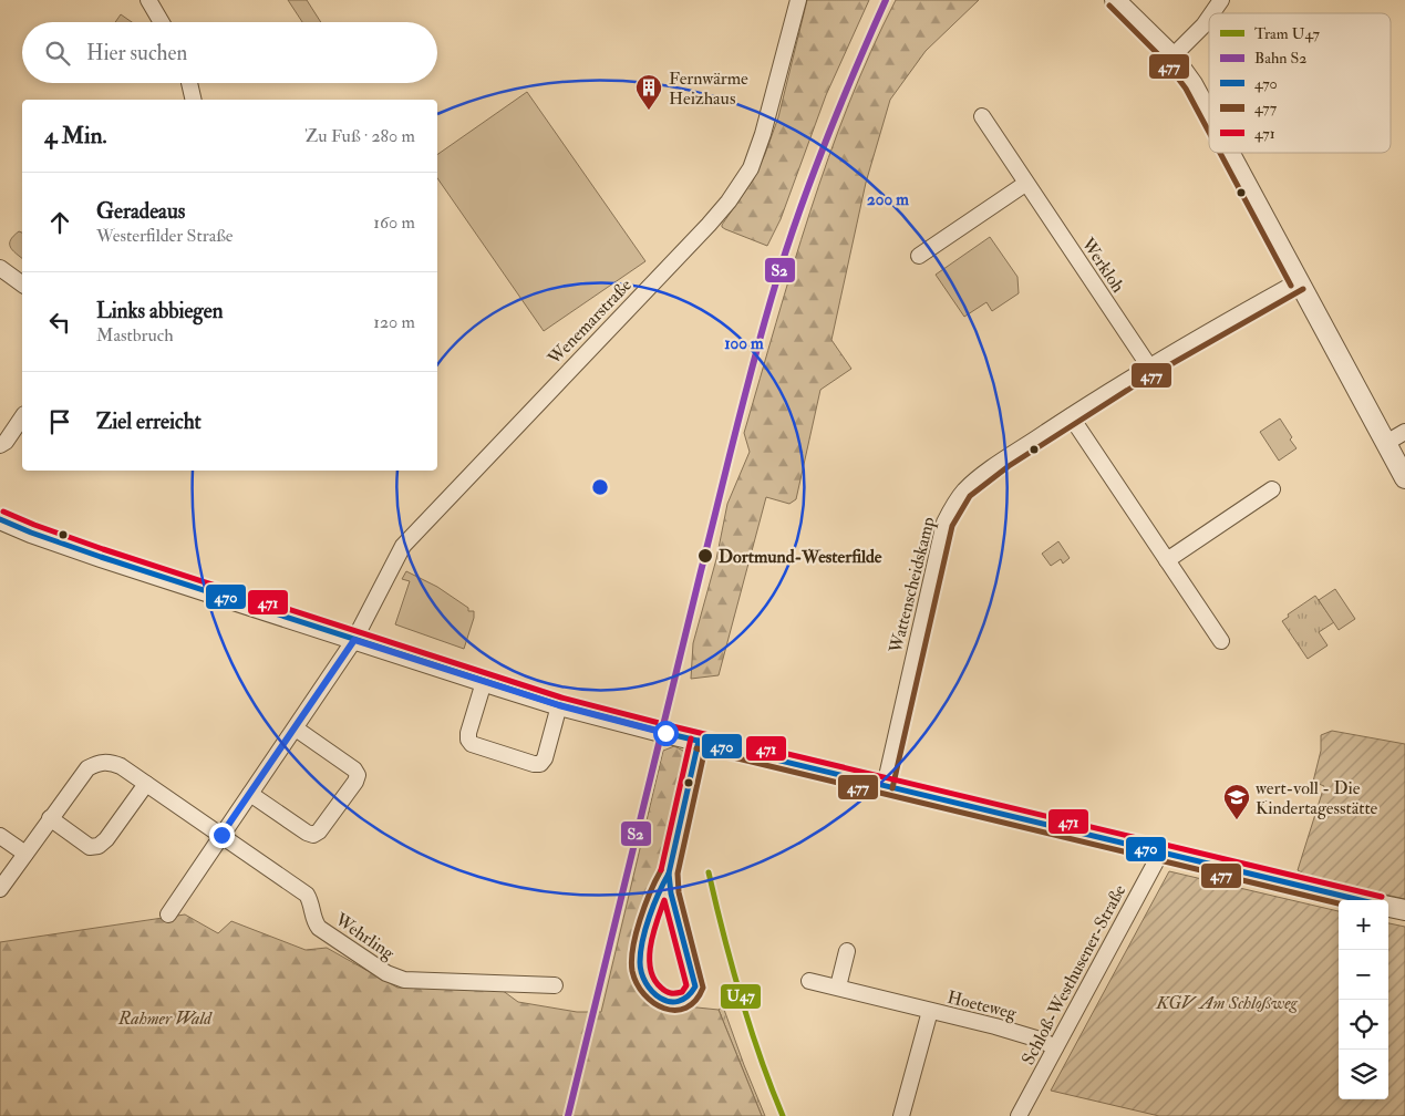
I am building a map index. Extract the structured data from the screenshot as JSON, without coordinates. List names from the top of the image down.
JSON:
{
  "streets": {
    "street": [
      "Werkloh",
      "Wenemarstraße",
      "Wattenscheidskamp",
      "Wehrling",
      "Schloß-Westhusener-Straße",
      "Hoeteweg"
    ]
  },
  "crossings": [
    ["Werkloh", "Wattenscheidskamp"],
    ["Wenemarstraße", "Wehrling"],
    ["Schloß-Westhusener-Straße", "Hoeteweg"]
  ],
  "parks": ["KGV Am Schloßweg", "Rahmer Wald"],
  "places": {
    "building": ["Fernwärme Heizhaus"],
    "other": ["Dortmund-Westerfilde"],
    "school or university": ["wert-voll - Die Kindertagesstätte"]
  },
  "lines": [
    "rail line S2",
    "transit line 477",
    "transit line 471",
    "transit line 470",
    "tram line U47"
  ],
  "legend": [
    "Tram U47",
    "Bahn S2",
    "470",
    "477",
    "471"
  ],
  "page": {
    "search": "Hier suchen",
    "heading": ["4 Min.", "Zu Fuß · 280 m"],
    "list": [
      ["Geradeaus", "Westerfilder Straße", "160 m"],
      ["Links abbiegen", "Mastbruch", "120 m"],
      "Ziel erreicht"
    ],
    "map_buttons": ["+", "−"]
  },
  "rings": ["200 m", "100 m"]
}
